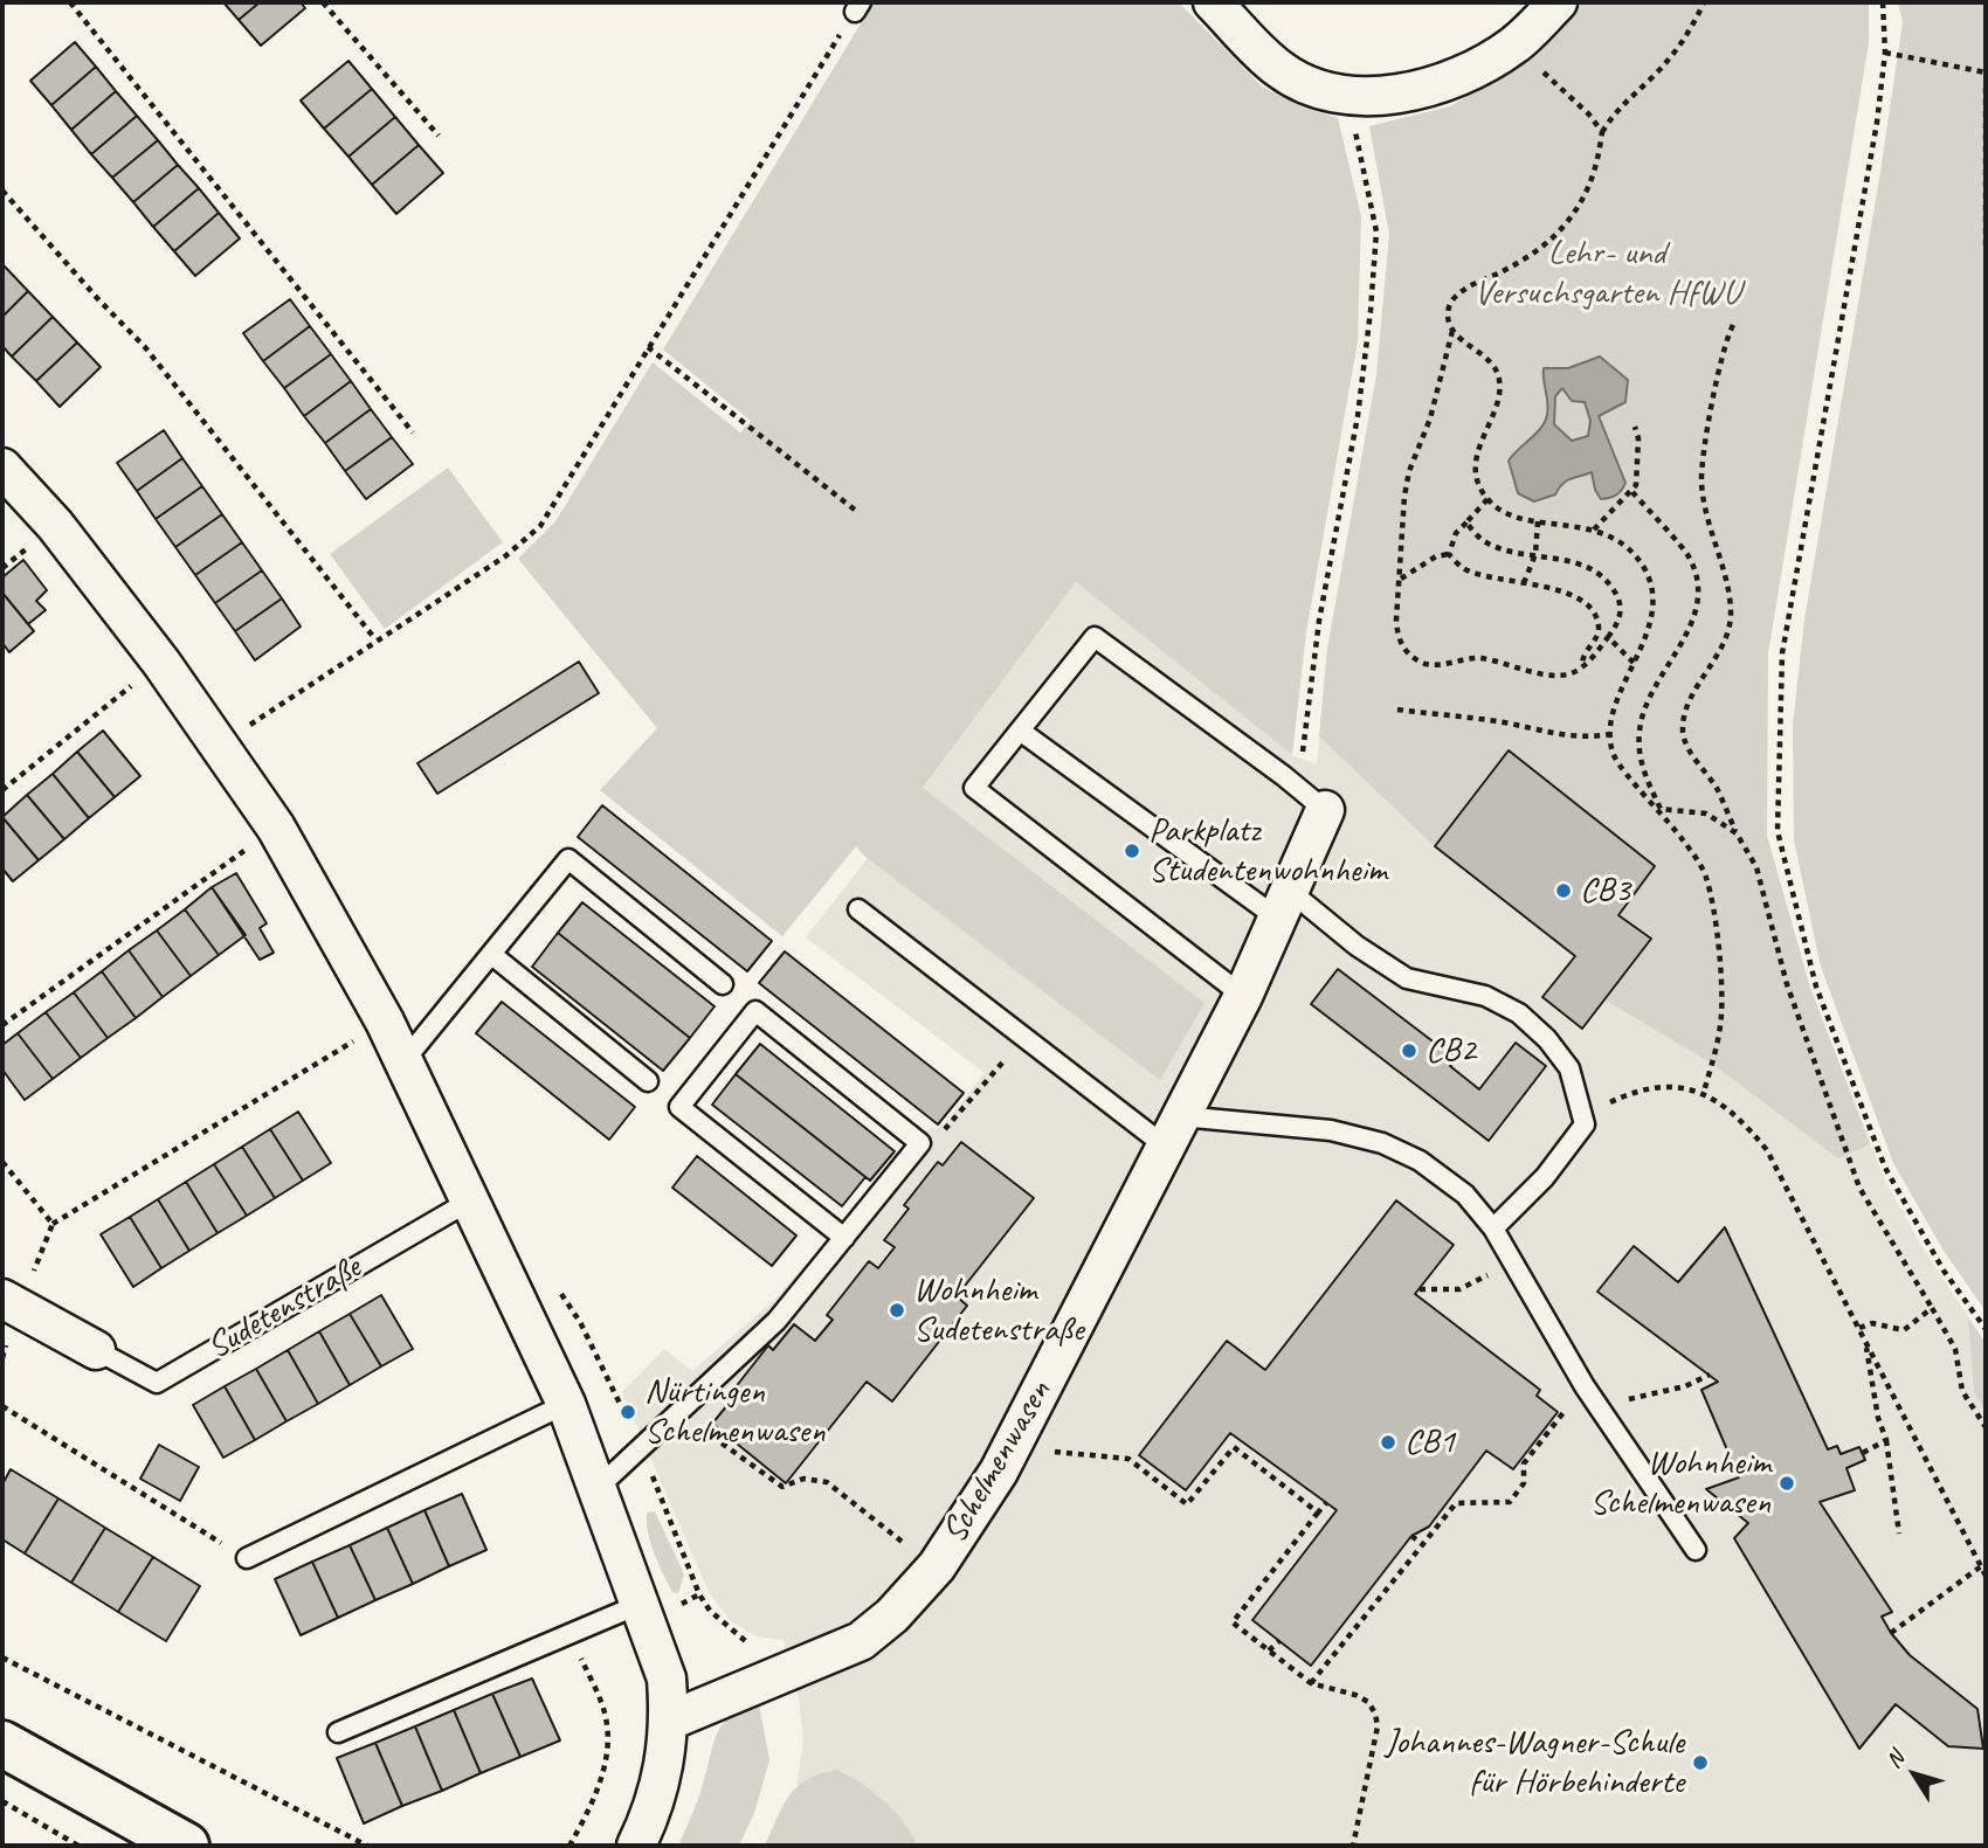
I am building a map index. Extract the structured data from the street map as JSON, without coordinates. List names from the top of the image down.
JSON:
{
  "streets": {
    "street": ["Schelmenwasen"],
    "lane": ["Sudetenstraße"]
  },
  "parks": ["Lehr- und Versuchsgarten HfWU"],
  "places": [
    "Parkplatz Studentenwohnheim",
    "CB3",
    "CB2",
    "Wohnheim Sudetenstraße",
    "Nürtingen Schelmenwasen",
    "CB1",
    "Wohnheim Schelmenwasen",
    "Johannes-Wagner-Schule für Hörbehinderte"
  ],
  "north": "top left"
}
